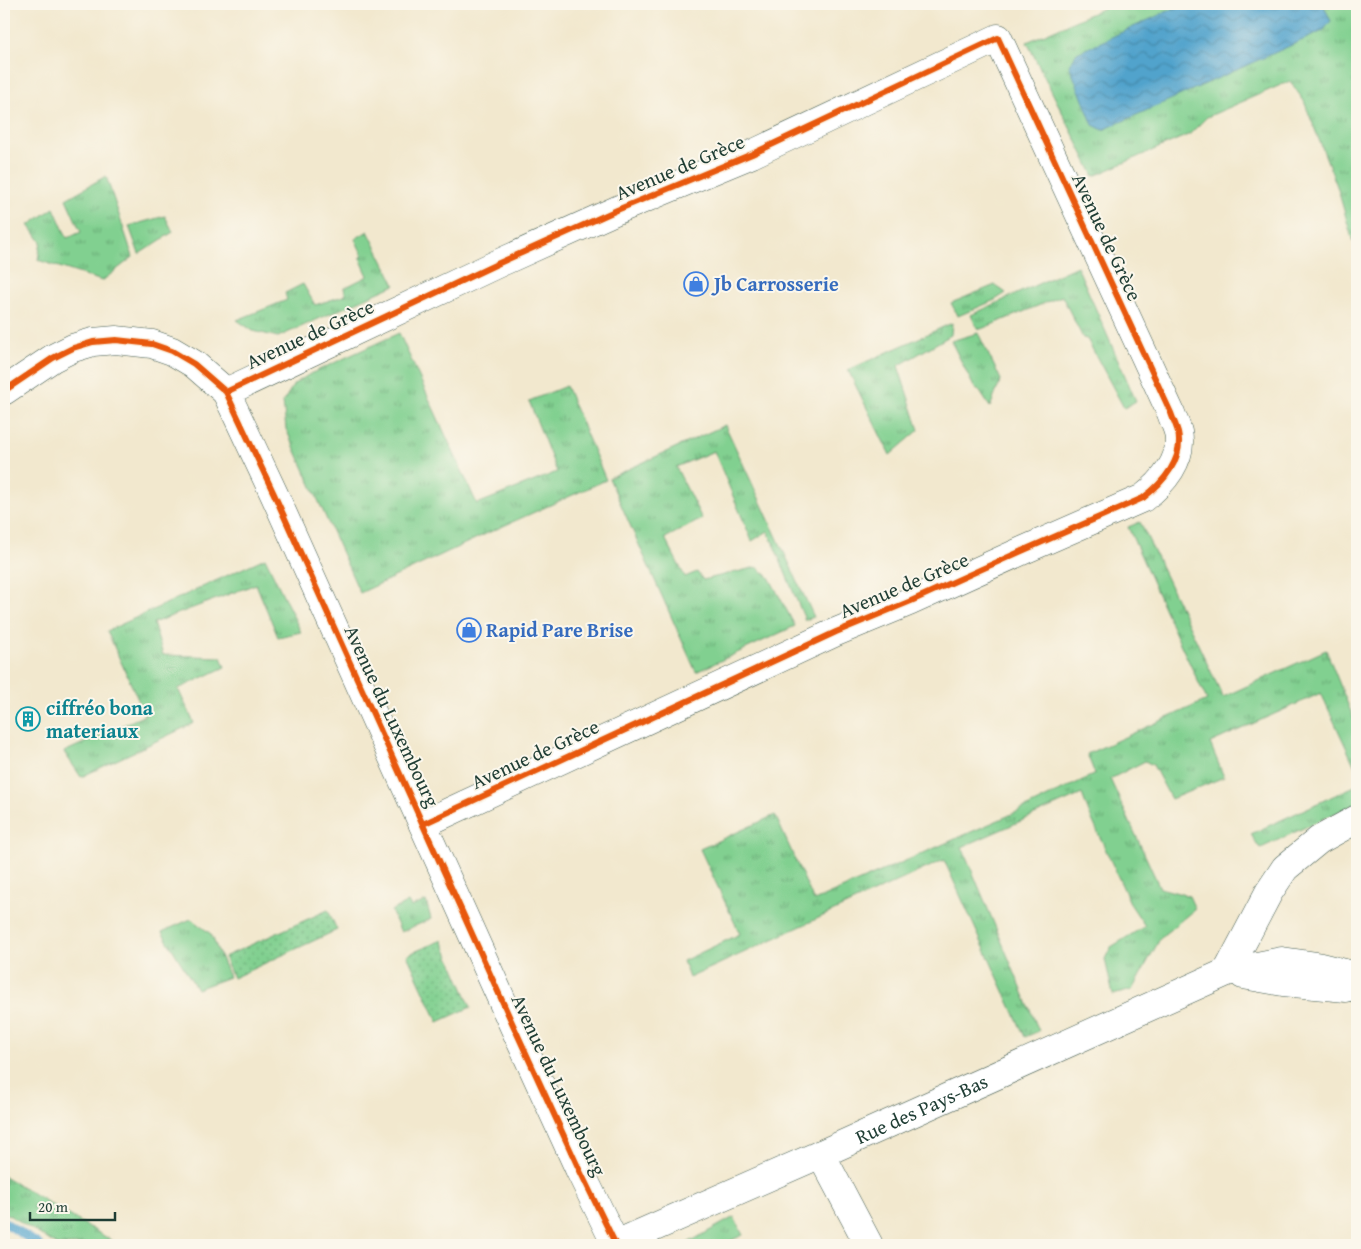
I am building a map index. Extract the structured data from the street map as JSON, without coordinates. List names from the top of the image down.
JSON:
{
  "streets": {
    "street": ["Avenue de Grèce", "Avenue du Luxembourg", "Rue des Pays-Bas"]
  },
  "crossings": [
    ["Avenue de Grèce", "Avenue du Luxembourg"],
    ["Avenue du Luxembourg", "Rue des Pays-Bas"]
  ],
  "places": {
    "shop": ["Jb Carrosserie", "Rapid Pare Brise"],
    "building": ["ciffréo bona materiaux"]
  },
  "scale_bar": "20 m"
}
